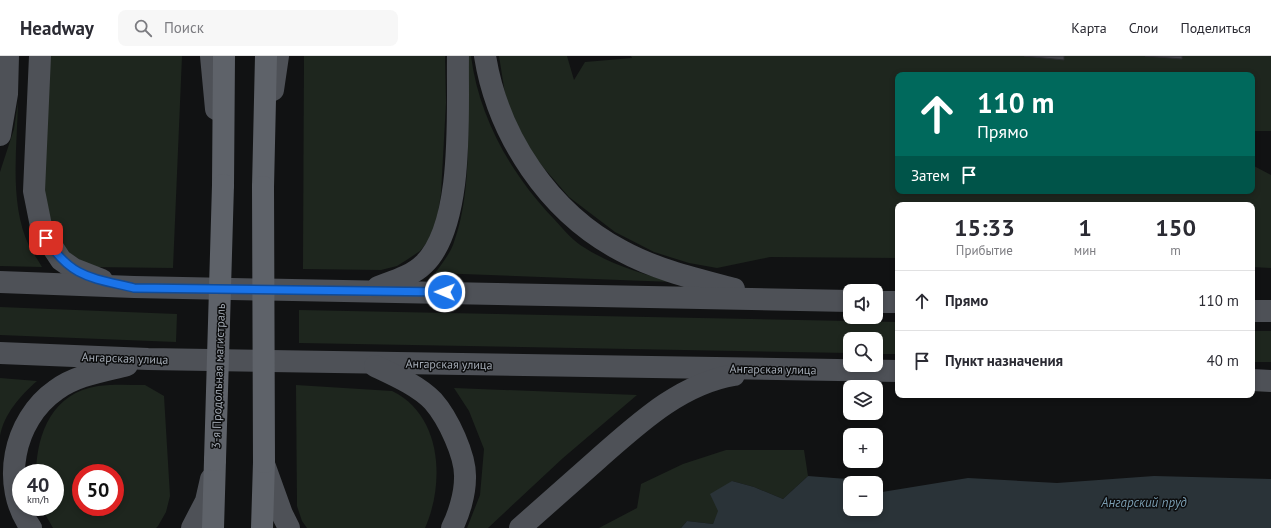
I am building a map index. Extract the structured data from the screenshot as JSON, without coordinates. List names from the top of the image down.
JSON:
{
  "streets": {
    "highway": ["3-я Продольная магистраль"],
    "main road": ["Ангарская улица"]
  },
  "water": ["Ангарский пруд"],
  "page": {
    "header": "Headway",
    "search": "Поиск",
    "nav": ["Карта", "Слои", "Поделиться"],
    "turn": ["110 m", "Прямо"],
    "then": "Затем",
    "eta": [
      "15:33",
      "Прибытие",
      "1",
      "мин",
      "150",
      "m"
    ],
    "list": [
      {
        "name": "Прямо",
        "value": "110 m"
      },
      {
        "name": "Пункт назначения",
        "value": "40 m"
      }
    ],
    "map_buttons": ["+", "−"],
    "speed": "40 km/h",
    "limit": "50"
  }
}
